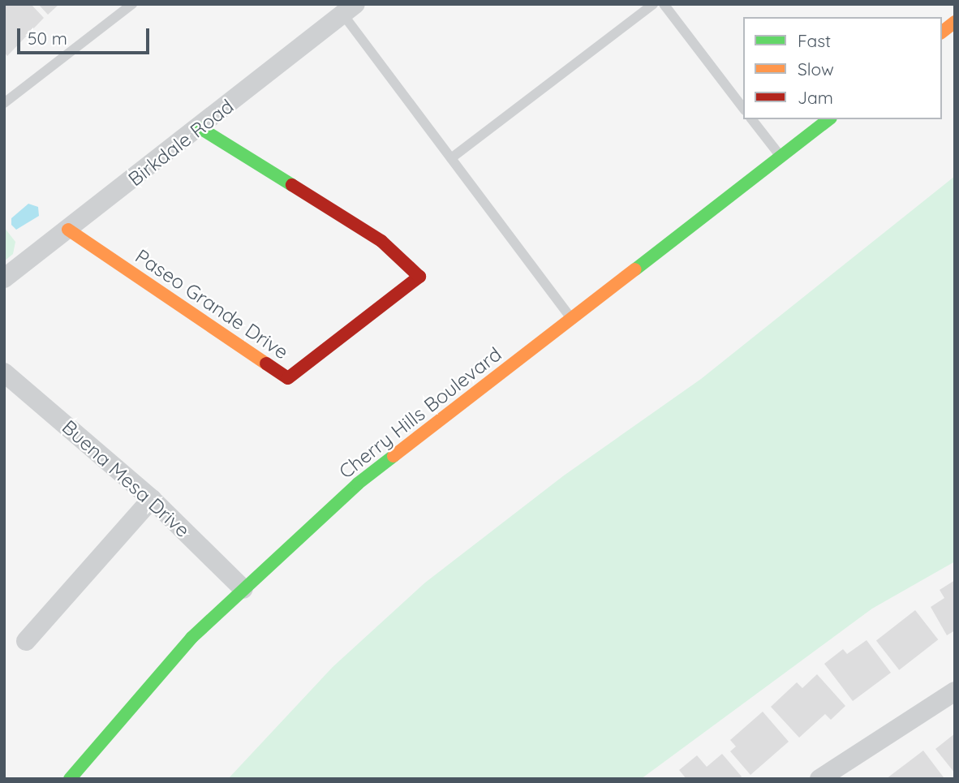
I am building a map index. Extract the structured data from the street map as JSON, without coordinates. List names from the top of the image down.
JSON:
{
  "streets": {
    "street": [
      "Birkdale Road",
      "Paseo Grande Drive",
      "Cherry Hills Boulevard",
      "Buena Mesa Drive"
    ]
  },
  "crossings": [
    ["Birkdale Road", "Paseo Grande Drive"],
    ["Cherry Hills Boulevard", "Buena Mesa Drive"]
  ],
  "legend": ["Fast", "Slow", "Jam"],
  "scale_bar": "50 m"
}
